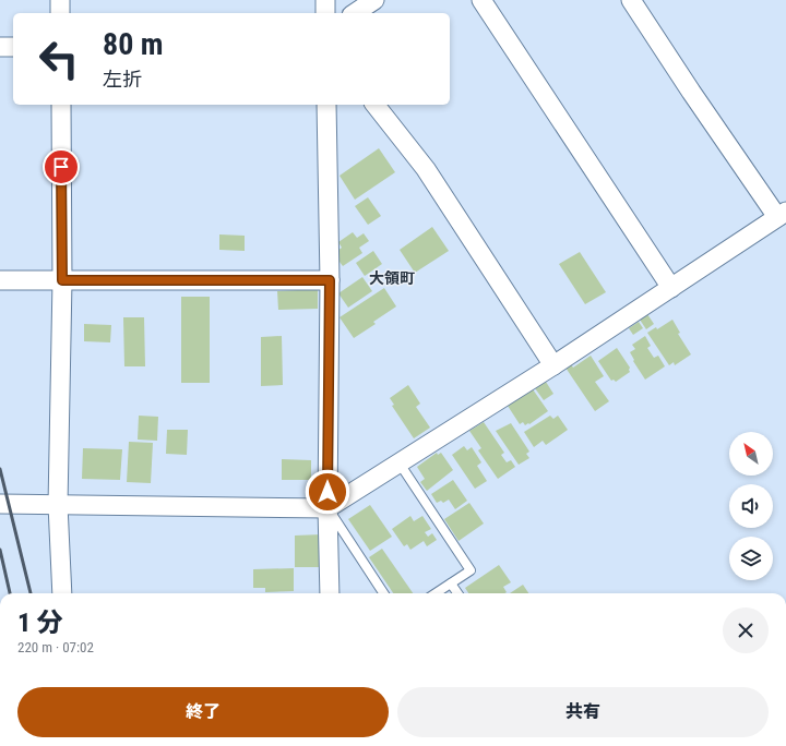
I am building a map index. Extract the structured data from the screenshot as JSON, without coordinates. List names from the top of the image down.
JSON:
{
  "districts": ["大領町"],
  "north": "top left",
  "page": {
    "turn": ["80 m", "左折"],
    "heading": ["1 分", "220 m · 07:02"],
    "buttons": ["終了", "共有"]
  }
}
